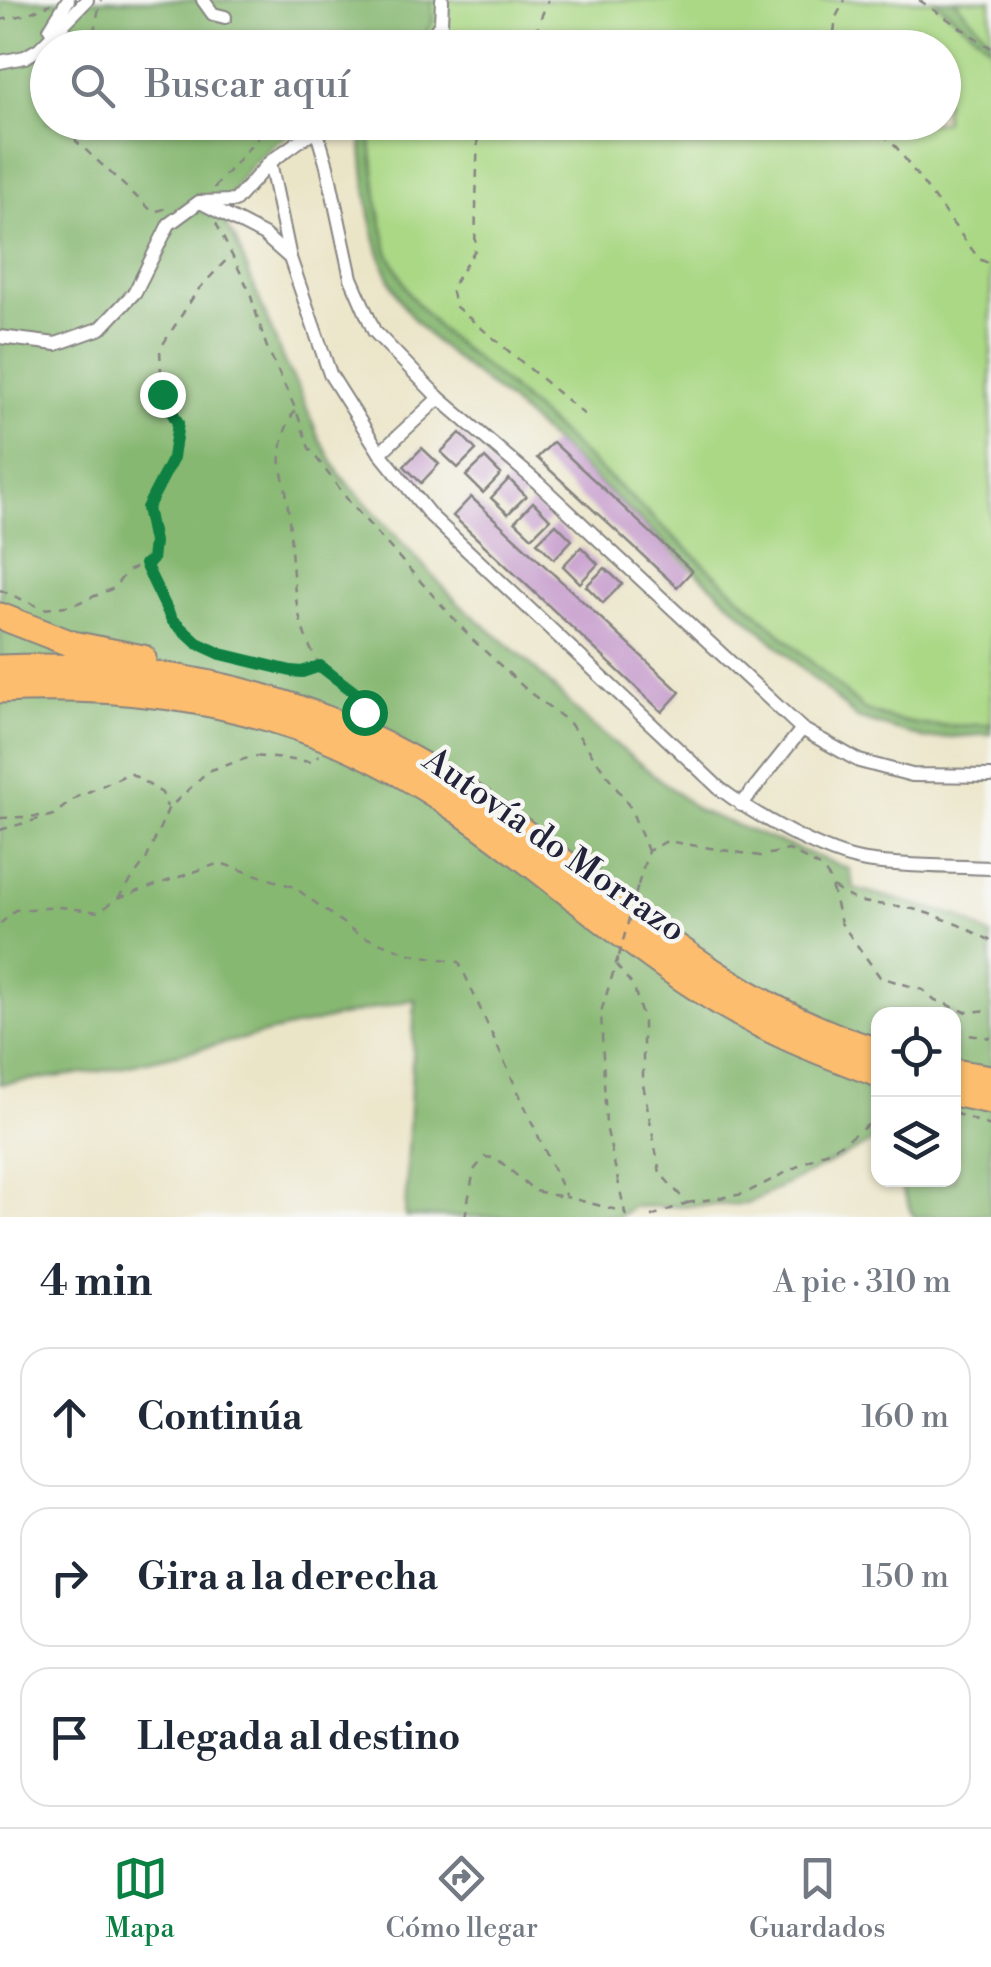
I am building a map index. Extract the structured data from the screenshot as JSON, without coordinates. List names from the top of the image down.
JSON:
{
  "streets": {
    "highway": ["Autovía do Morrazo"]
  },
  "page": {
    "search": "Buscar aquí",
    "heading": ["4 min", "A pie · 310 m"],
    "list": [
      ["Continúa", "160 m"],
      ["Gira a la derecha", "150 m"],
      "Llegada al destino"
    ],
    "nav": ["Mapa", "Cómo llegar", "Guardados"]
  }
}
